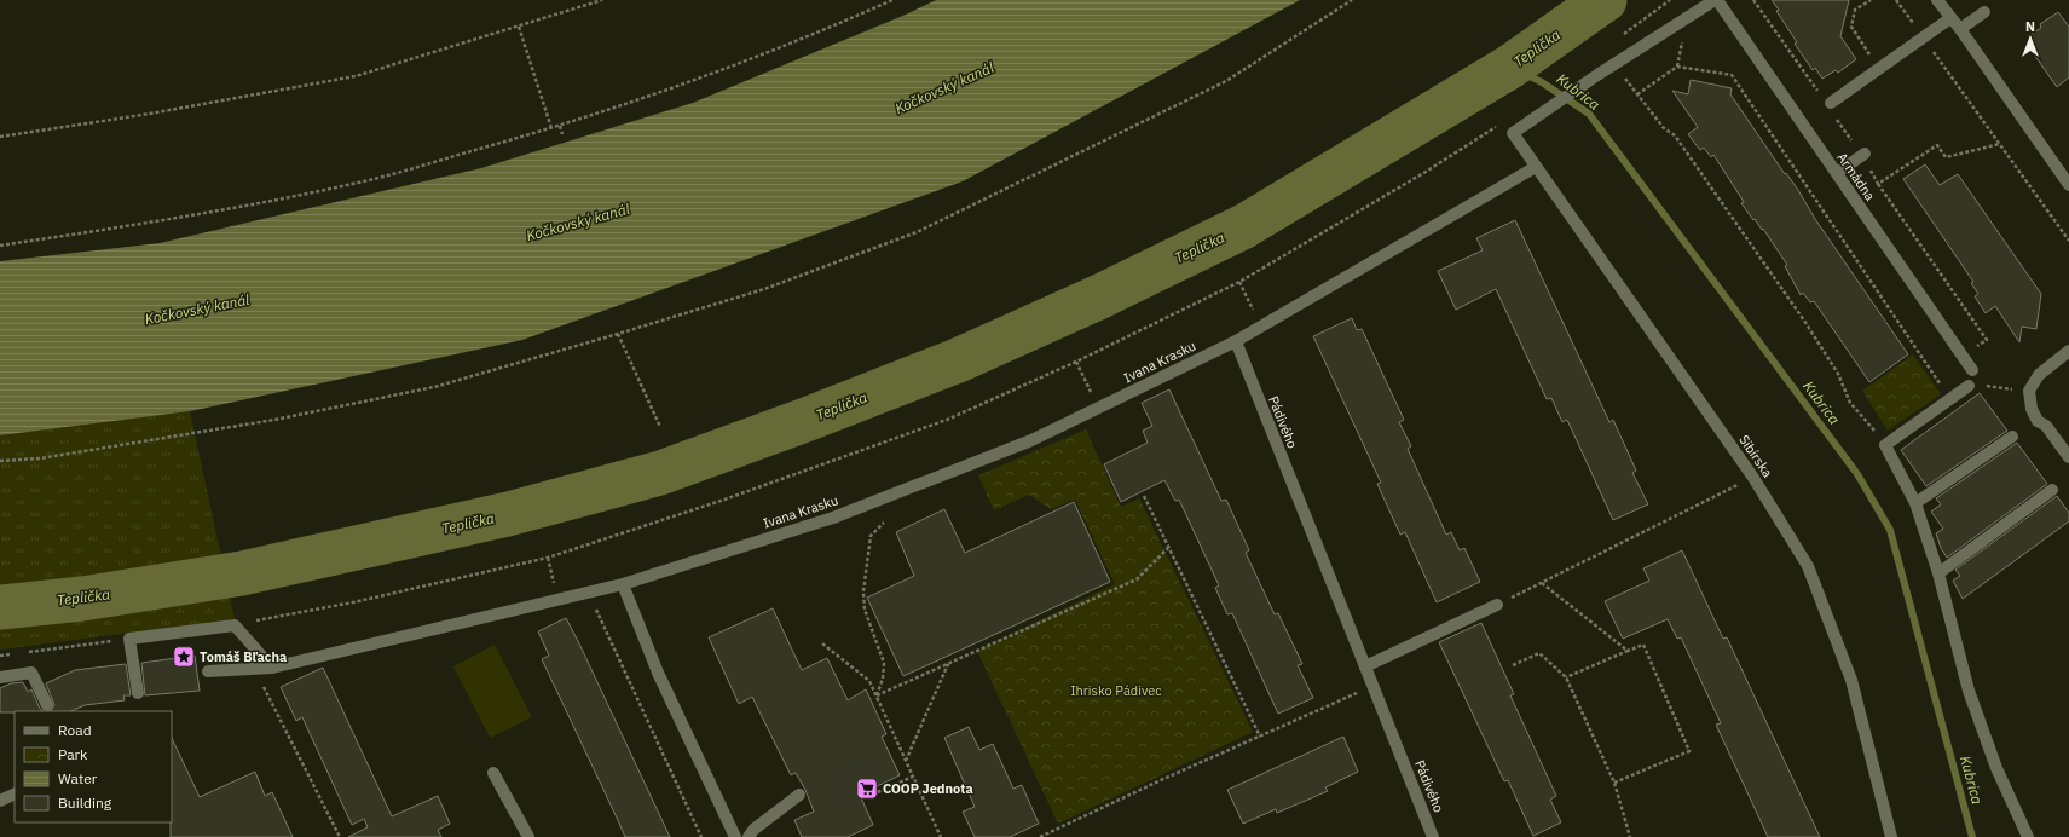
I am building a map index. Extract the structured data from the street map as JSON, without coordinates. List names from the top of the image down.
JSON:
{
  "streets": {
    "street": [
      "Armádna",
      "Ivana Krasku",
      "Pádivého",
      "Sibírska"
    ]
  },
  "crossings": [
    ["Ivana Krasku", "Pádivého"]
  ],
  "water": ["Teplička", "Kočkovský kanál", "Kubrica"],
  "parks": ["Ihrisko Pádivec"],
  "places": {
    "place": ["Tomáš Bľacha"],
    "supermarket": ["COOP Jednota"]
  },
  "legend": [
    "Road",
    "Park",
    "Water",
    "Building"
  ],
  "north": "top"
}
